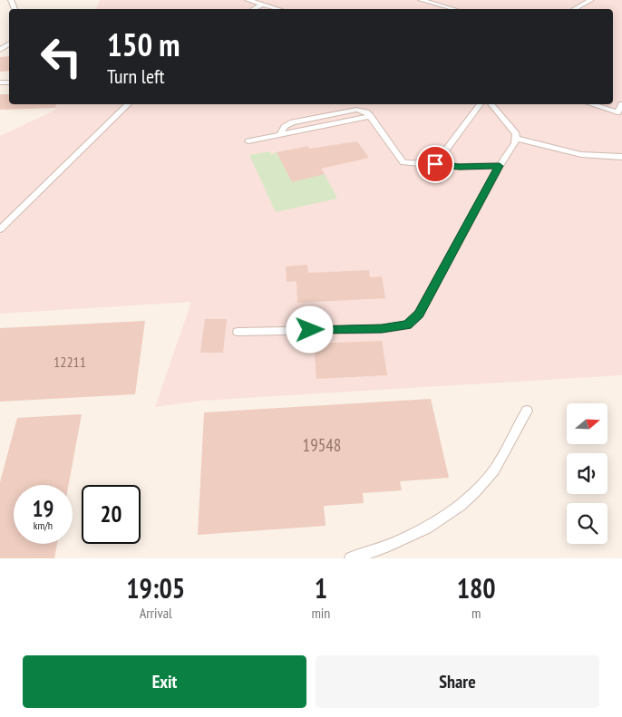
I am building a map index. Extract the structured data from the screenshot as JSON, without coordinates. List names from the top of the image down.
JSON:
{
  "house_numbers": ["12211", "19548"],
  "north": "right",
  "page": {
    "turn": ["150 m", "Turn left"],
    "speed": "19 km/h",
    "limit": "20",
    "eta": [
      "19:05",
      "Arrival",
      "1",
      "min",
      "180",
      "m"
    ],
    "buttons": ["Exit", "Share"]
  }
}
